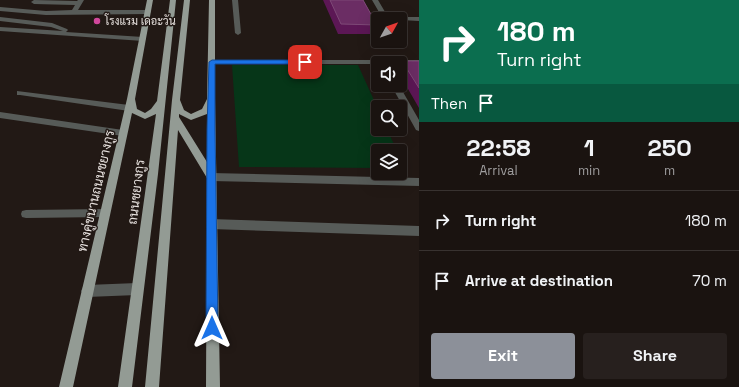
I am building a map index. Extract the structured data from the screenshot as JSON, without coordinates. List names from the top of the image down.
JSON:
{
  "streets": {
    "main road": ["ทางคู่ขนานถนนชยางกูร", "ถนนชยางกูร"]
  },
  "places": ["โรงแรม เดอะวัน"],
  "north": "top right",
  "page": {
    "turn": ["180 m", "Turn right"],
    "then": "Then",
    "eta": [
      "22:58",
      "Arrival",
      "1",
      "min",
      "250",
      "m"
    ],
    "list": [
      {
        "name": "Turn right",
        "value": "180 m"
      },
      {
        "name": "Arrive at destination",
        "value": "70 m"
      }
    ],
    "buttons": ["Exit", "Share"]
  }
}
